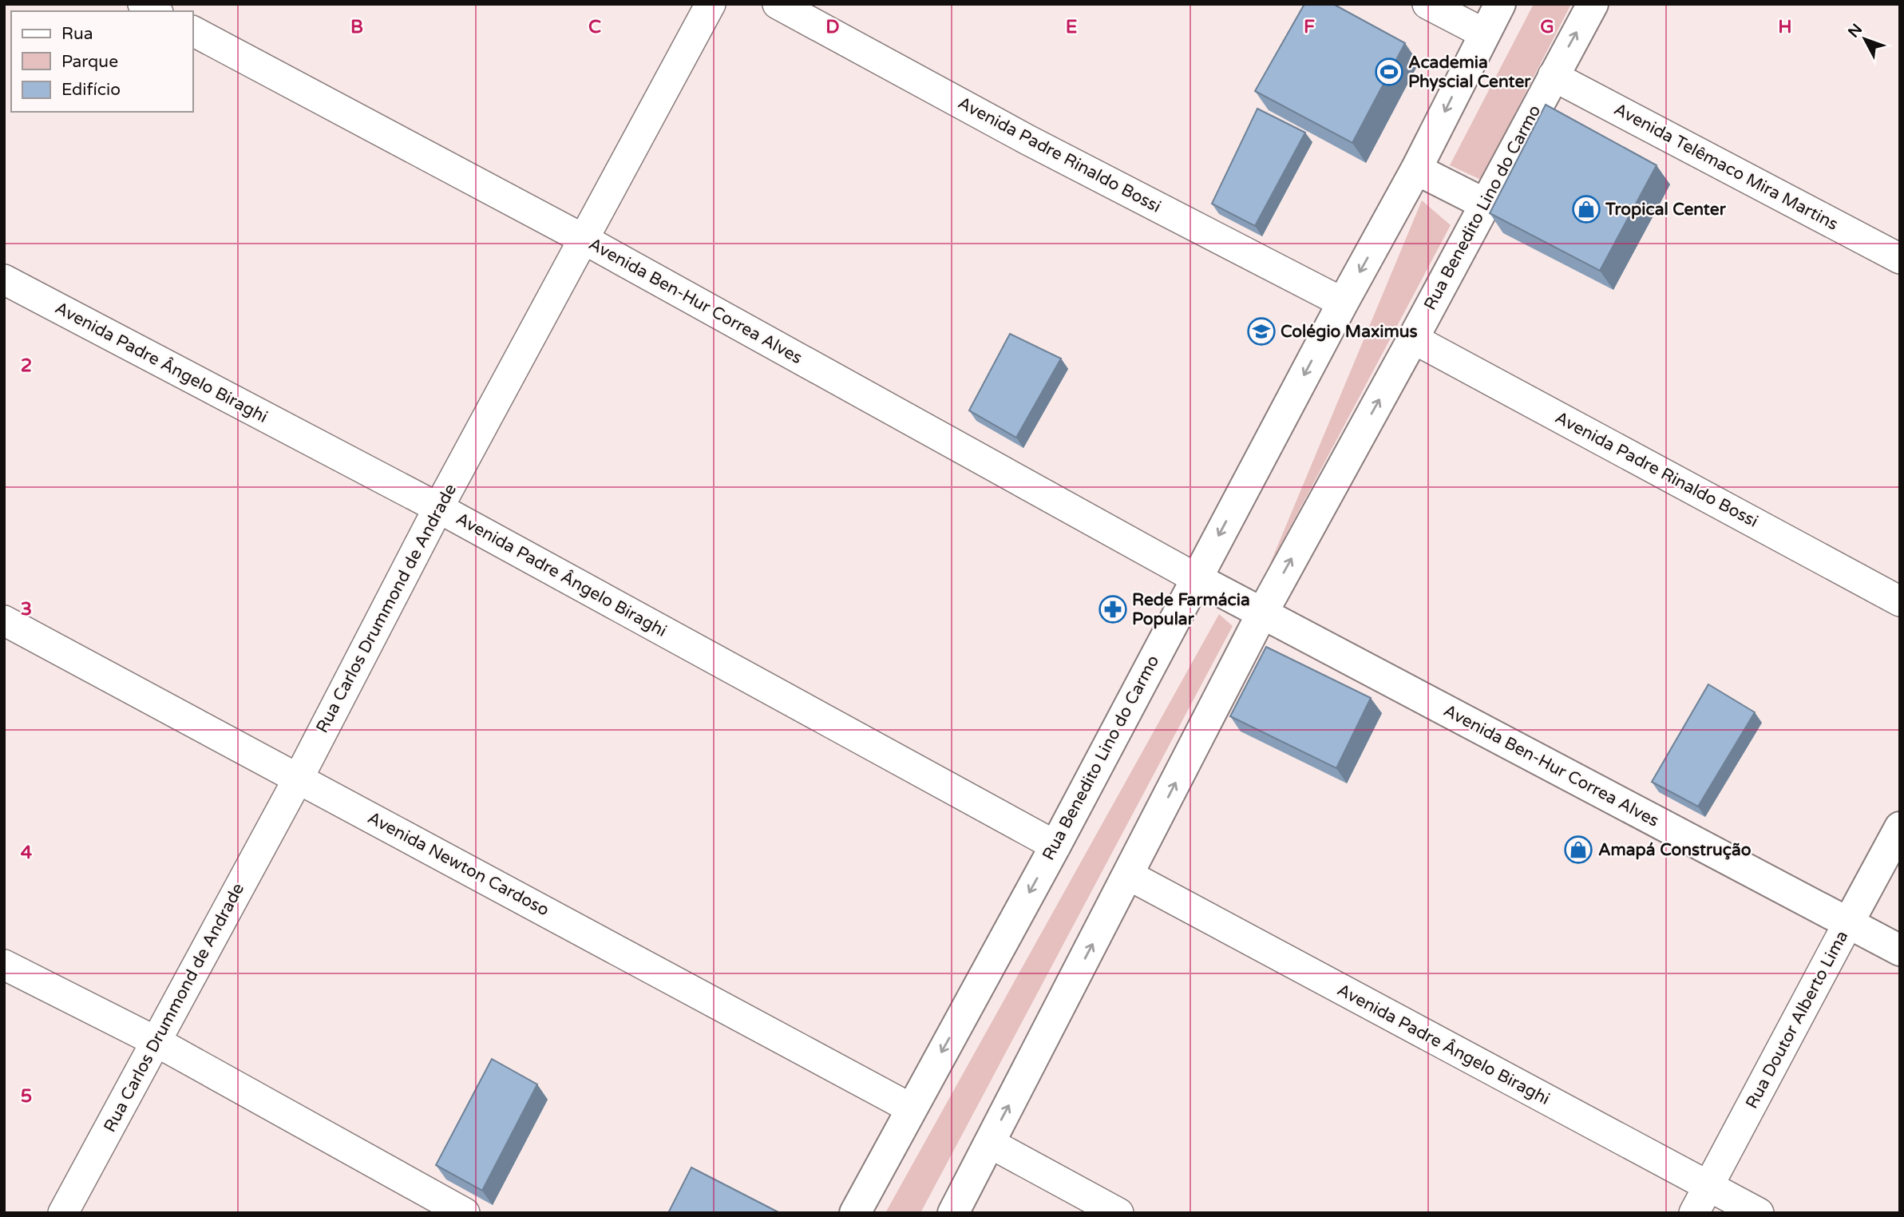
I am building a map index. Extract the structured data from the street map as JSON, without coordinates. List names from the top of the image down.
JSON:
{
  "streets": {
    "main road": ["Rua Benedito Lino do Carmo", "Avenida Ben-Hur Correa Alves", "Rua Doutor Alberto Lima"],
    "street": [
      "Avenida Padre Rinaldo Bossi",
      "Avenida Telêmaco Mira Martins",
      "Avenida Padre Ângelo Biraghi",
      "Rua Carlos Drummond de Andrade",
      "Avenida Newton Cardoso"
    ]
  },
  "crossings": [
    ["Avenida Padre Rinaldo Bossi", "Rua Benedito Lino do Carmo"],
    ["Avenida Telêmaco Mira Martins", "Rua Benedito Lino do Carmo"],
    ["Rua Benedito Lino do Carmo", "Avenida Ben-Hur Correa Alves"],
    ["Rua Benedito Lino do Carmo", "Avenida Padre Ângelo Biraghi"],
    ["Rua Benedito Lino do Carmo", "Avenida Newton Cardoso"],
    ["Avenida Ben-Hur Correa Alves", "Rua Carlos Drummond de Andrade"],
    ["Avenida Ben-Hur Correa Alves", "Rua Doutor Alberto Lima"],
    ["Avenida Padre Ângelo Biraghi", "Rua Carlos Drummond de Andrade"],
    ["Avenida Padre Ângelo Biraghi", "Rua Doutor Alberto Lima"],
    ["Rua Carlos Drummond de Andrade", "Avenida Newton Cardoso"]
  ],
  "places": {
    "sports": ["Academia Physcial Center"],
    "shop": ["Tropical Center", "Amapá Construção"],
    "school or university": ["Colégio Maximus"],
    "pharmacy": ["Rede Farmácia Popular"]
  },
  "legend": ["Rua", "Parque", "Edifício"],
  "north": "top left",
  "grid": {
    "columns": [
      "B",
      "C",
      "D",
      "E",
      "F",
      "G",
      "H"
    ],
    "rows": [
      "2",
      "3",
      "4",
      "5"
    ]
  }
}
